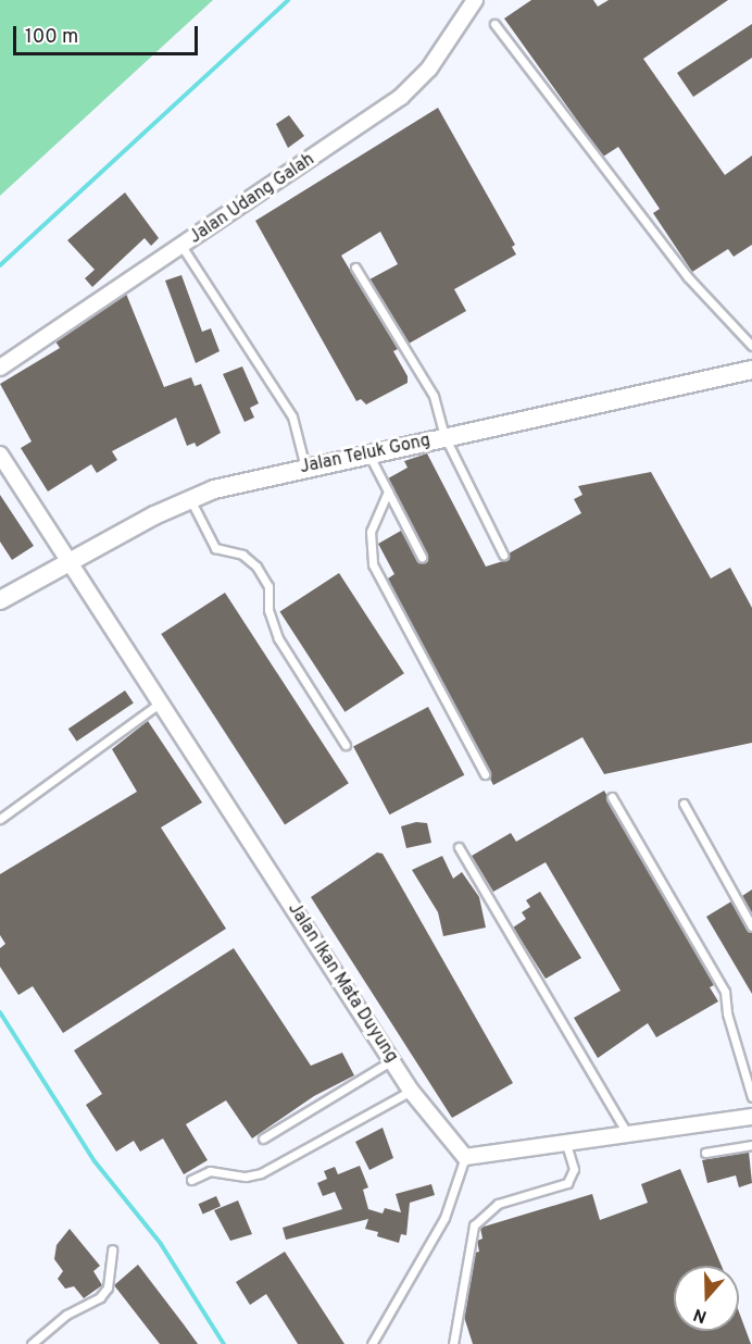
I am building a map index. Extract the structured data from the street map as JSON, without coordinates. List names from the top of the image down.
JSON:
{
  "streets": {
    "street": ["Jalan Udang Galah", "Jalan Teluk Gong", "Jalan Ikan Mata Duyung"]
  },
  "crossings": [
    ["Jalan Teluk Gong", "Jalan Ikan Mata Duyung"]
  ],
  "scale_bar": "100 m",
  "north": "bottom"
}
